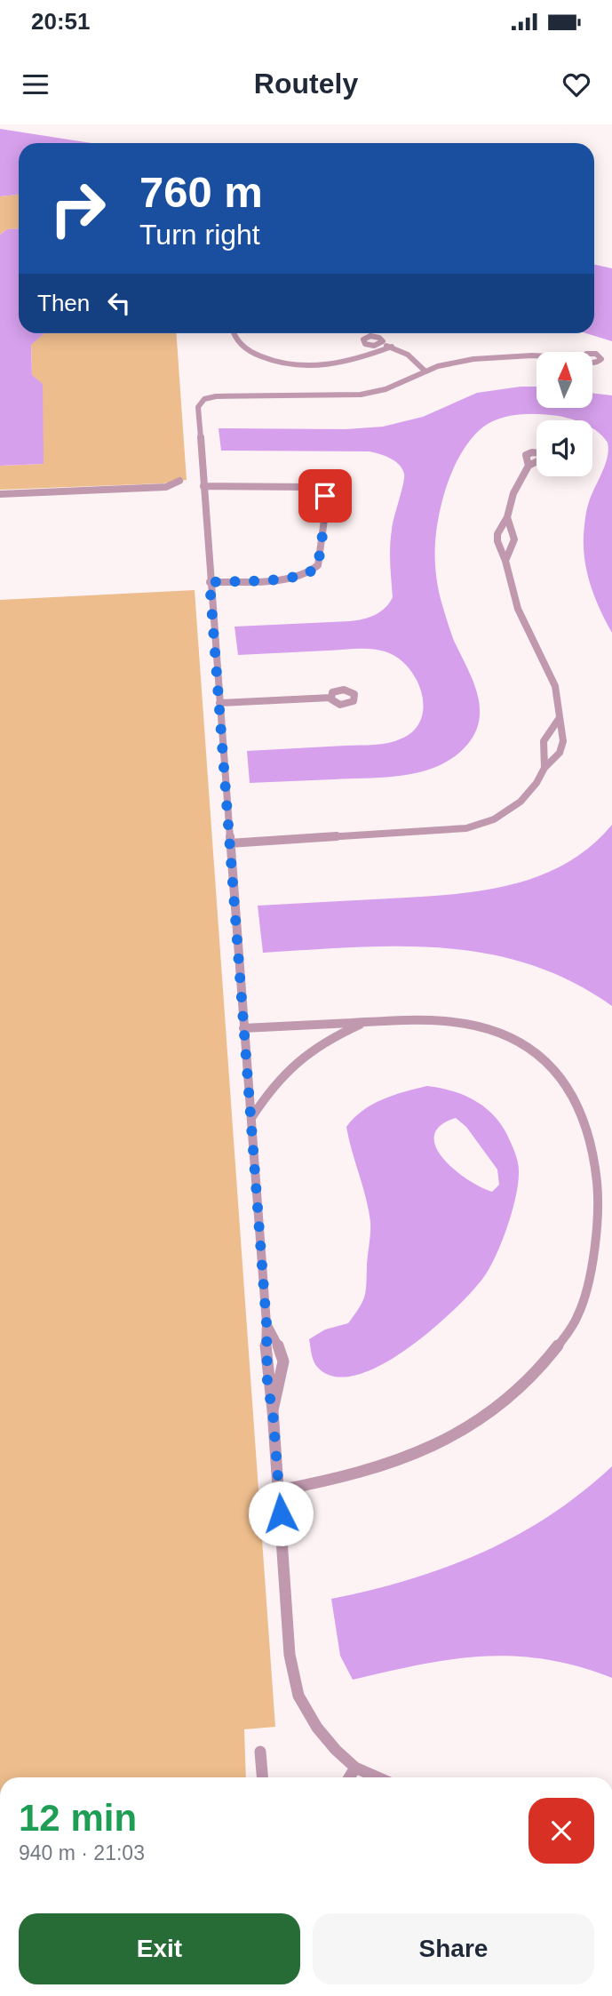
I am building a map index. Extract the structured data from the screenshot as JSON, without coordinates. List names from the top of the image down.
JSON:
{
  "north": "top",
  "page": {
    "status": "20:51",
    "header": "Routely",
    "turn": ["760 m", "Turn right"],
    "then": "Then",
    "heading": ["12 min", "940 m · 21:03"],
    "buttons": ["Exit", "Share"]
  }
}
